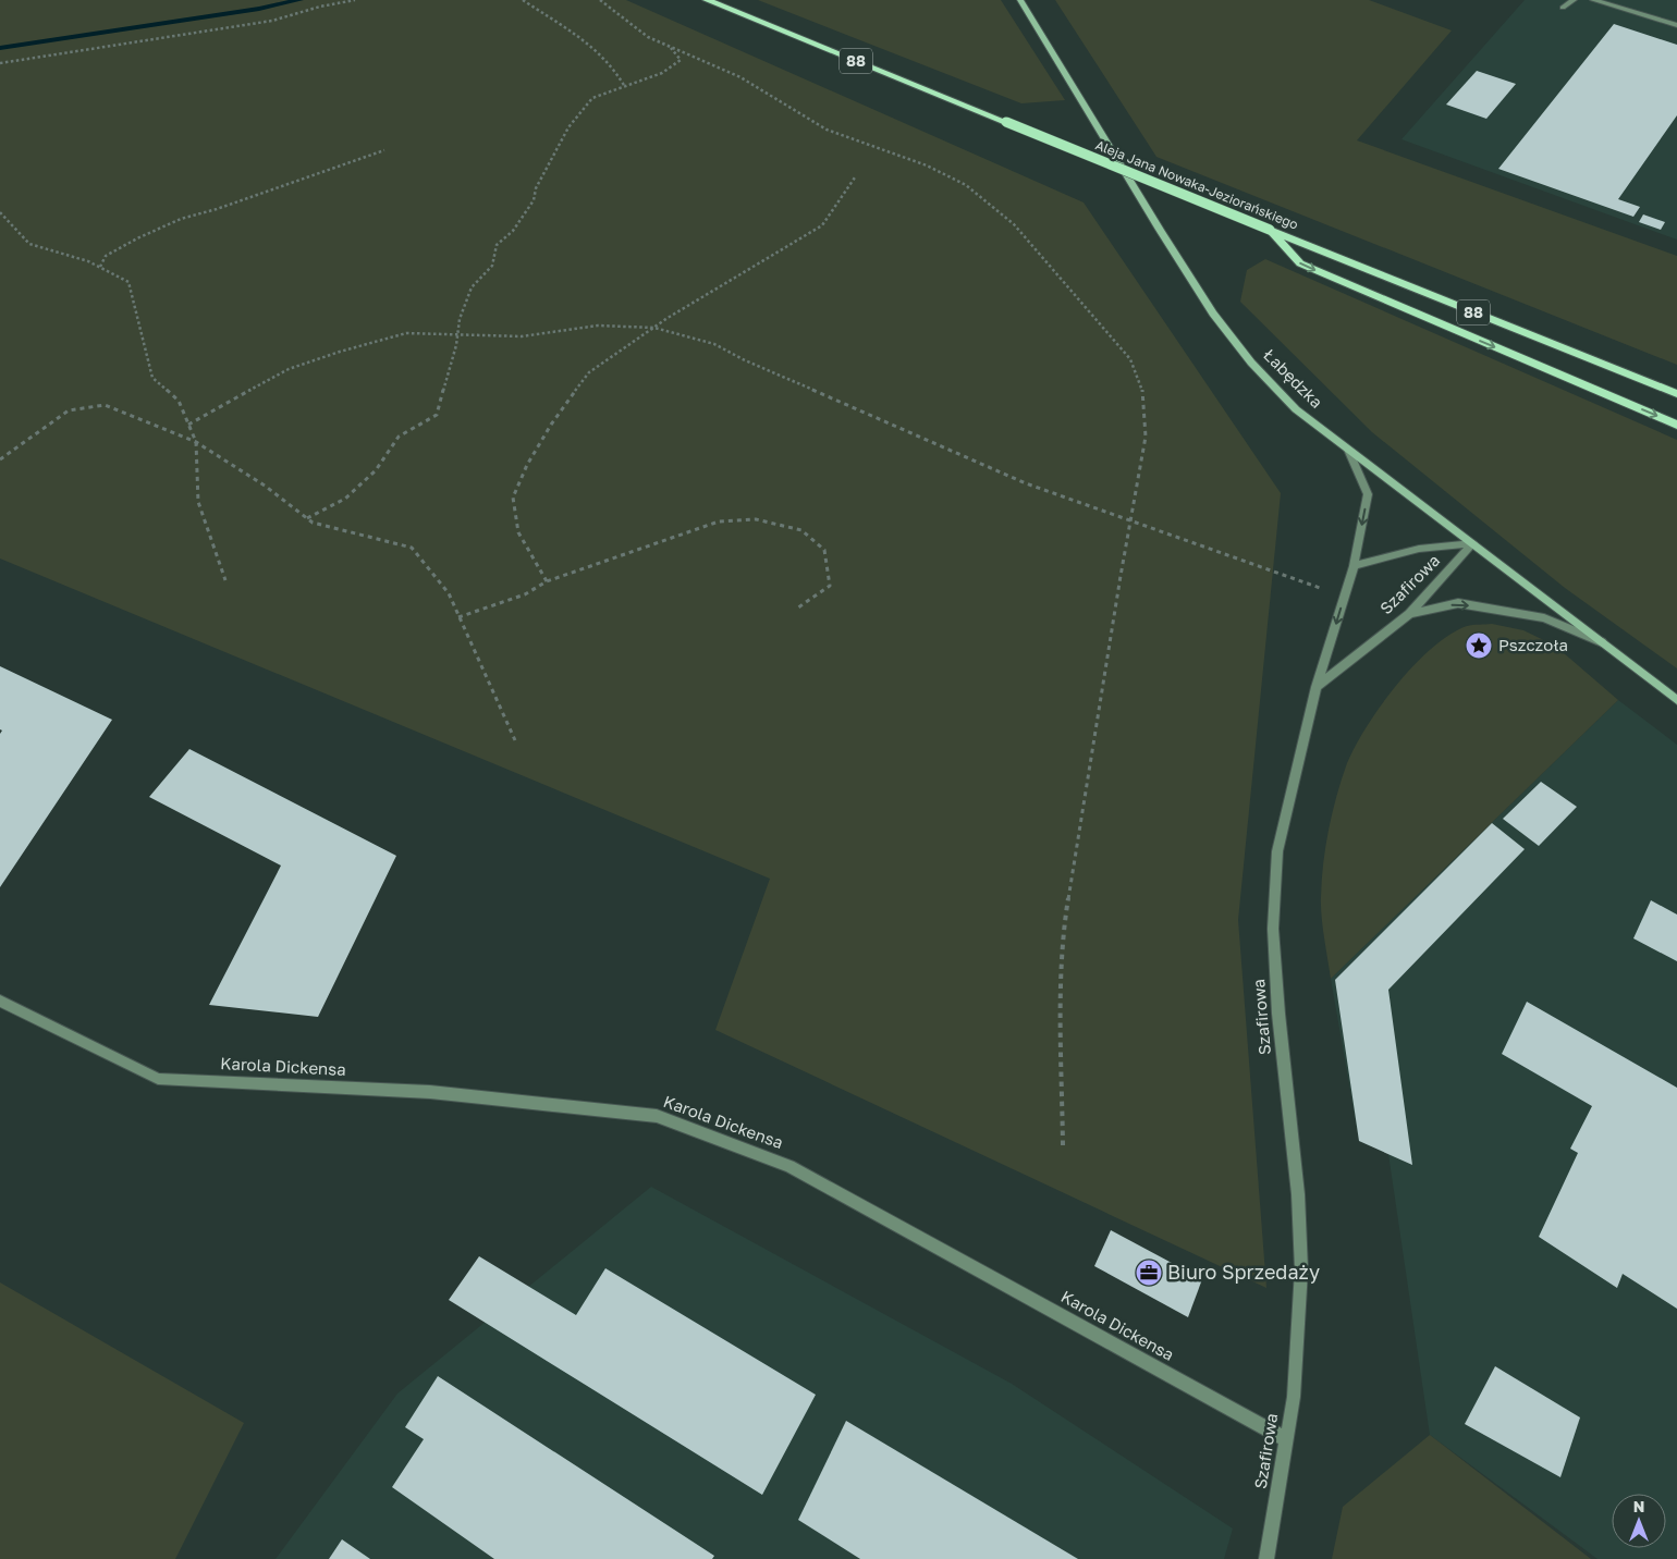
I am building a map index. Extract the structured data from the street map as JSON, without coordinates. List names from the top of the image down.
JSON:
{
  "streets": {
    "main road": ["88", "Aleja Jana Nowaka-Jeziorańskiego"],
    "street": ["Łabędzka", "Szafirowa", "Karola Dickensa"]
  },
  "crossings": [
    ["Łabędzka", "Szafirowa"],
    ["Szafirowa", "Karola Dickensa"]
  ],
  "places": {
    "place": ["Pszczoła"],
    "office": ["Biuro Sprzedaży"]
  },
  "north": "top"
}
